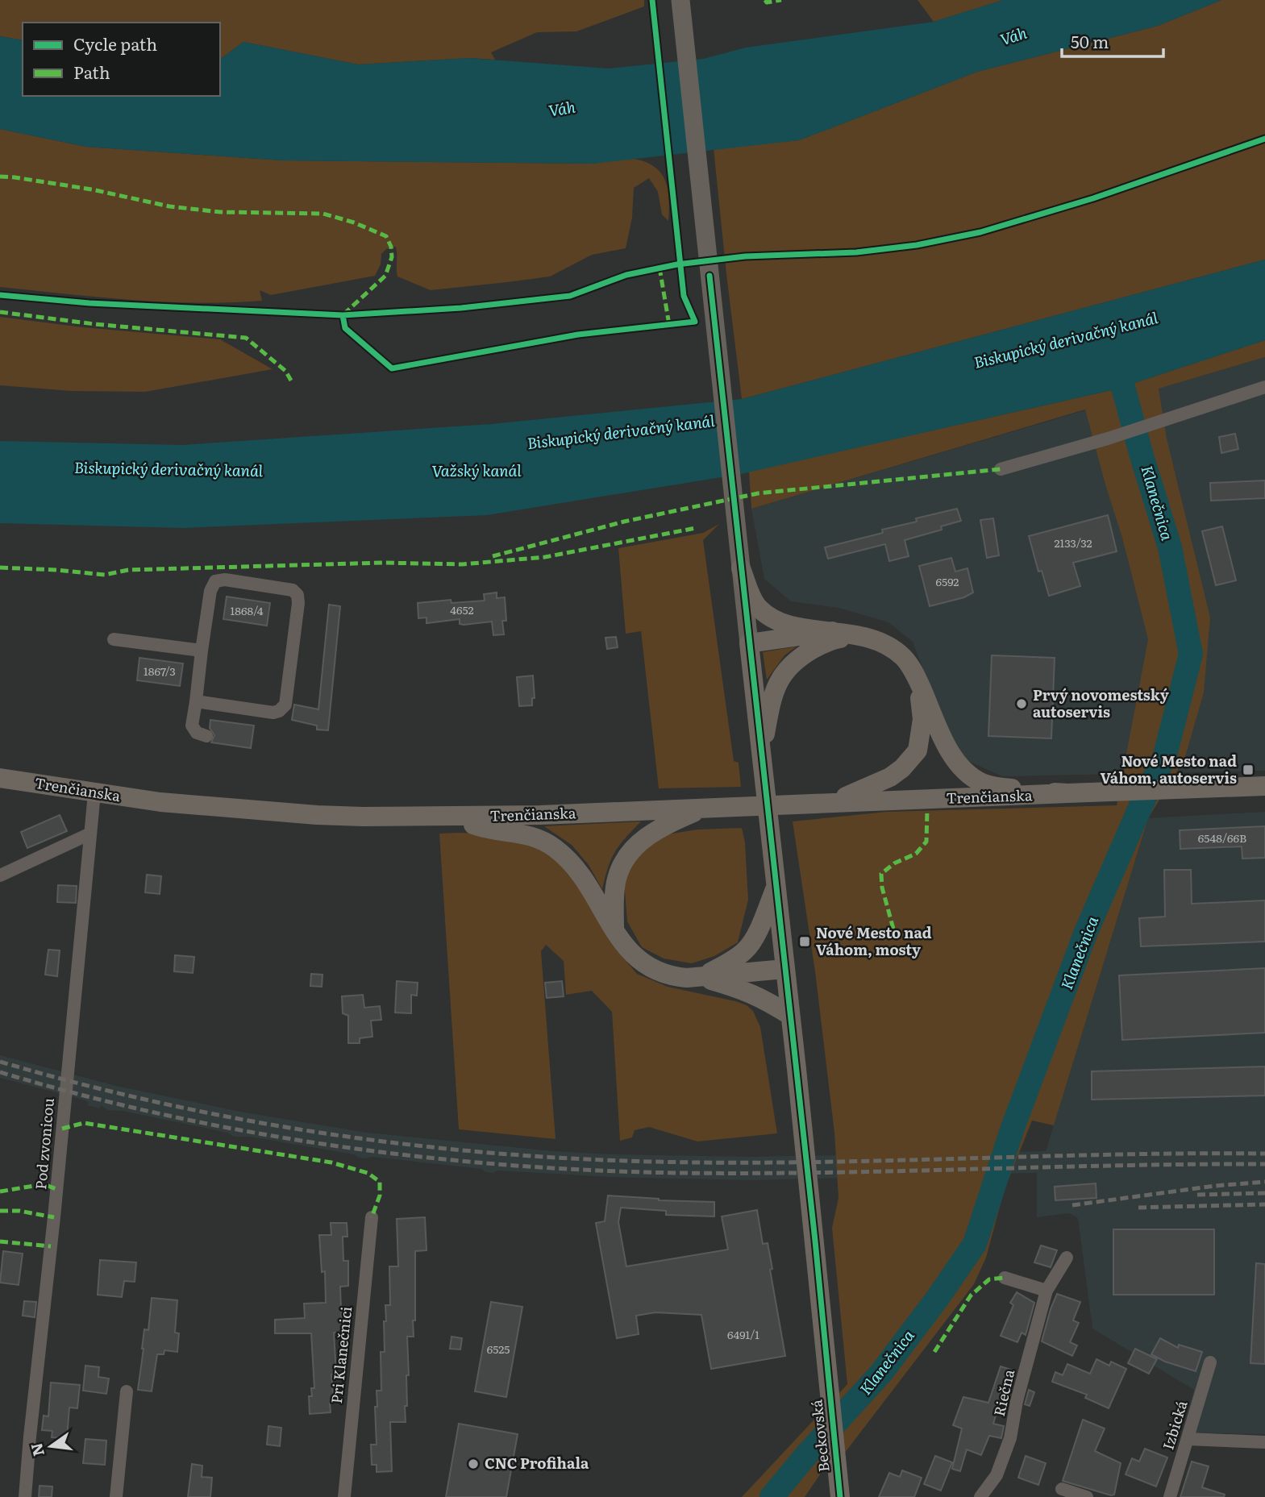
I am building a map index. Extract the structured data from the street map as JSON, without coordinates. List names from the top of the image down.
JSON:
{
  "streets": {
    "main road": ["Trenčianska", "Beckovská"],
    "street": [
      "Pod zvonicou",
      "Pri Klanečnici",
      "Riečna",
      "Izbická"
    ]
  },
  "crossings": [
    ["Trenčianska", "Pod zvonicou"]
  ],
  "water": [
    "Váh",
    "Biskupický derivačný kanál",
    "Važský kanál",
    "Klanečnica"
  ],
  "places": {
    "other": ["Prvý novomestský autoservis", "CNC Profihala"],
    "transit": ["Nové Mesto nad Váhom, autoservis", "Nové Mesto nad Váhom, mosty"]
  },
  "house_numbers": [
    "2133/32",
    "6592",
    "4652",
    "1868/4",
    "1867/3",
    "6548/66B",
    "6491/1",
    "6525"
  ],
  "legend": ["Cycle path", "Path"],
  "scale_bar": "50 m",
  "north": "left"
}
